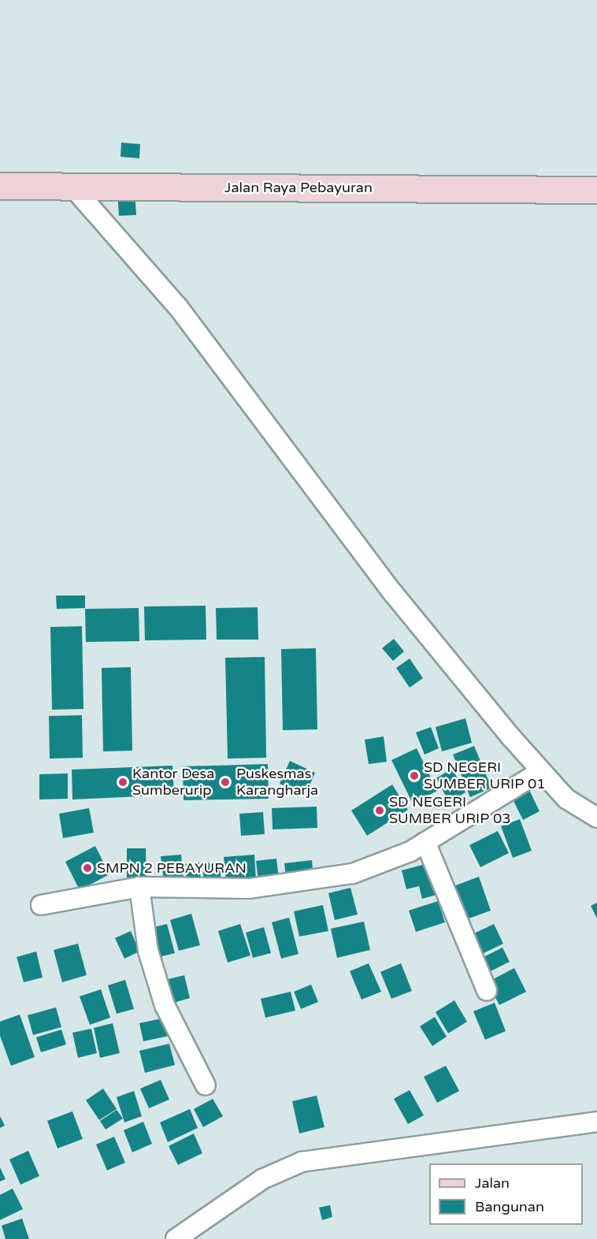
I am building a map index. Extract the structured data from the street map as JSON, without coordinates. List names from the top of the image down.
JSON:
{
  "streets": {
    "main road": ["Jalan Raya Pebayuran"]
  },
  "places": [
    "SD NEGERI SUMBER URIP 01",
    "Kantor Desa Sumberurip",
    "Puskesmas Karangharja",
    "SD NEGERI SUMBER URIP 03",
    "SMPN 2 PEBAYURAN"
  ],
  "legend": ["Jalan", "Bangunan"]
}
